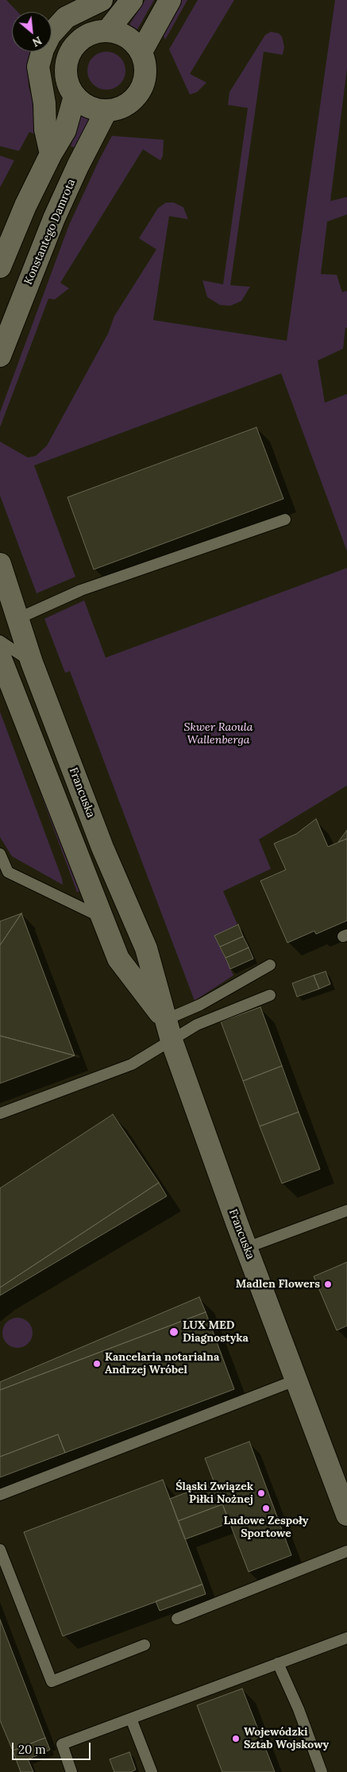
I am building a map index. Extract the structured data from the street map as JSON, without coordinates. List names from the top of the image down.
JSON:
{
  "streets": {
    "street": ["Konstantego Damrota", "Francuska"]
  },
  "parks": ["Skwer Raoula Wallenberga"],
  "places": [
    "Madlen Flowers",
    "LUX MED Diagnostyka",
    "Kancelaria notarialna Andrzej Wróbel",
    "Śląski Związek Piłki Nożnej",
    "Ludowe Zespoły Sportowe",
    "Wojewódzki Sztab Wojskowy"
  ],
  "scale_bar": "20 m",
  "north": "bottom right"
}
